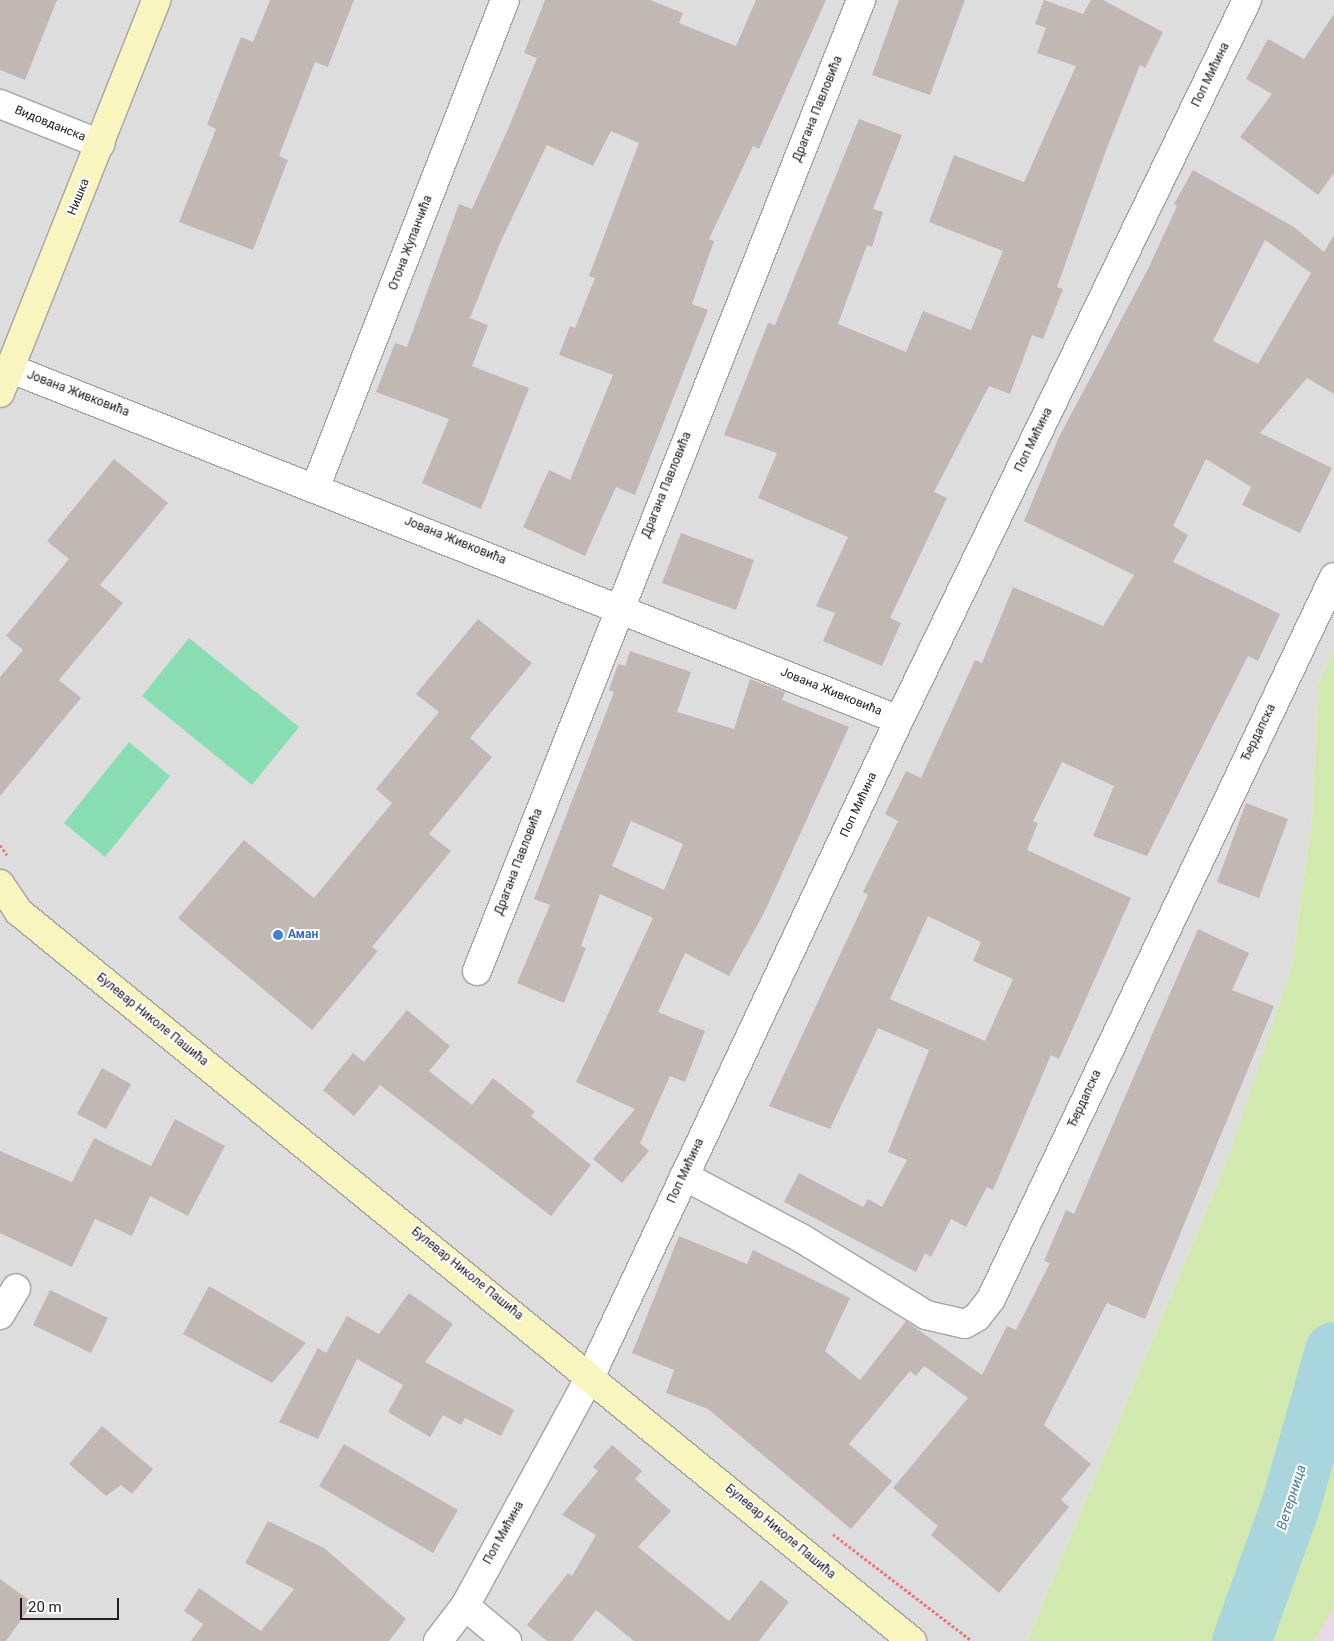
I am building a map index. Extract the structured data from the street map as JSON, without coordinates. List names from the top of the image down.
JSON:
{
  "streets": {
    "main road": ["Нишка", "Булевар Николе Пашића"],
    "street": [
      "Поп Мићина",
      "Драгана Павловића",
      "Видовданска",
      "Отона Жупанчића",
      "Јована Живковића",
      "Ђердапска"
    ]
  },
  "crossings": [
    ["Поп Мићина", "Јована Живковића"],
    ["Поп Мићина", "Ђердапска"],
    ["Поп Мићина", "Булевар Николе Пашића"],
    ["Драгана Павловића", "Јована Живковића"],
    ["Видовданска", "Нишка"],
    ["Нишка", "Јована Живковића"],
    ["Отона Жупанчића", "Јована Живковића"]
  ],
  "water": ["Ветерница"],
  "places": ["Аман"],
  "scale_bar": "20 m"
}
